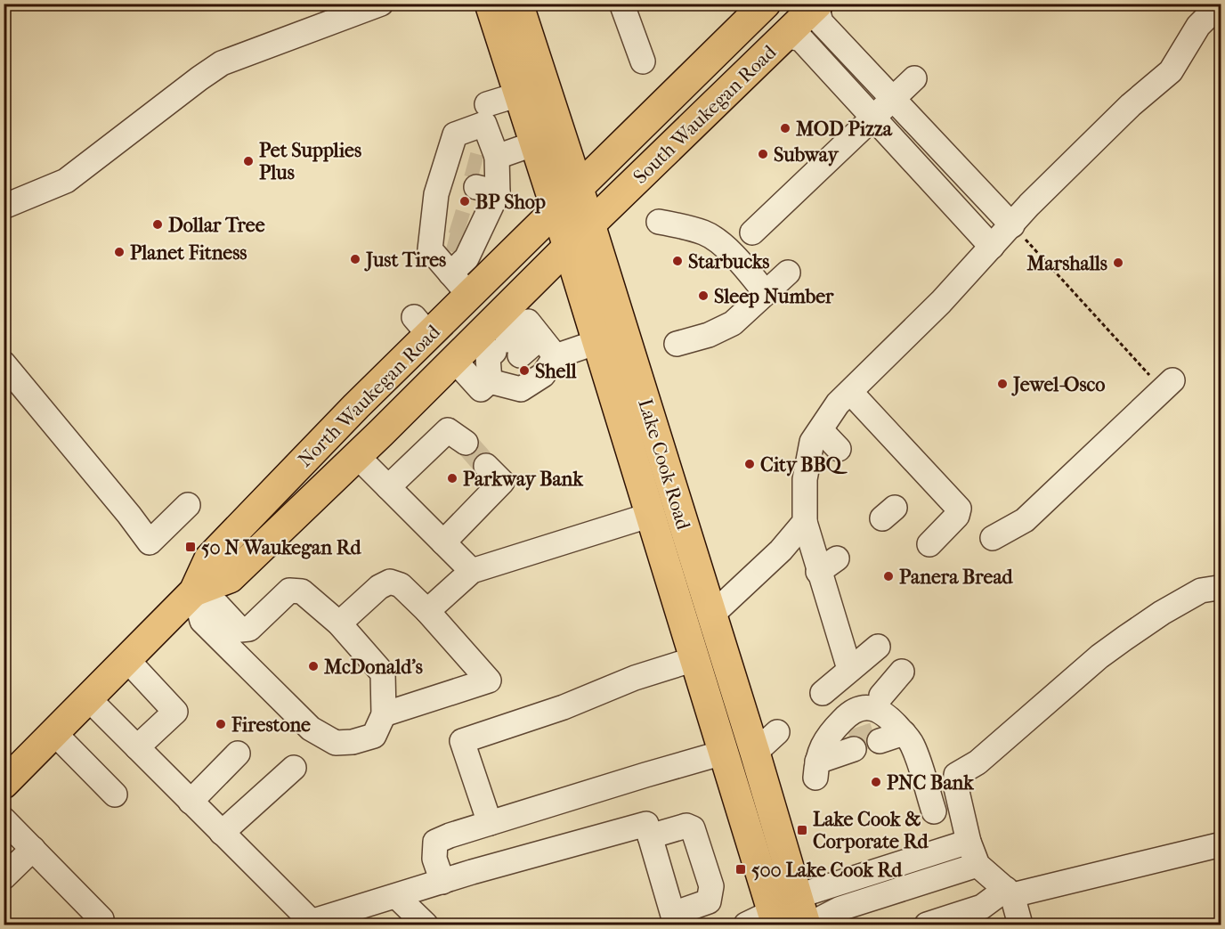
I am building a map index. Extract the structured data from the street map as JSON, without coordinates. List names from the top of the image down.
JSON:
{
  "streets": {
    "main road": ["South Waukegan Road", "North Waukegan Road", "Lake Cook Road"]
  },
  "crossings": [
    ["South Waukegan Road", "North Waukegan Road"],
    ["South Waukegan Road", "Lake Cook Road"],
    ["North Waukegan Road", "Lake Cook Road"]
  ],
  "places": {
    "other": [
      "MOD Pizza",
      "Subway",
      "Pet Supplies Plus",
      "BP Shop",
      "Dollar Tree",
      "Planet Fitness",
      "Just Tires",
      "Starbucks",
      "Marshalls",
      "Sleep Number",
      "Shell",
      "Jewel-Osco",
      "City BBQ",
      "Parkway Bank",
      "Panera Bread",
      "McDonald's",
      "Firestone",
      "PNC Bank"
    ],
    "transit": ["50 N Waukegan Rd", "Lake Cook & Corporate Rd", "500 Lake Cook Rd"]
  }
}
